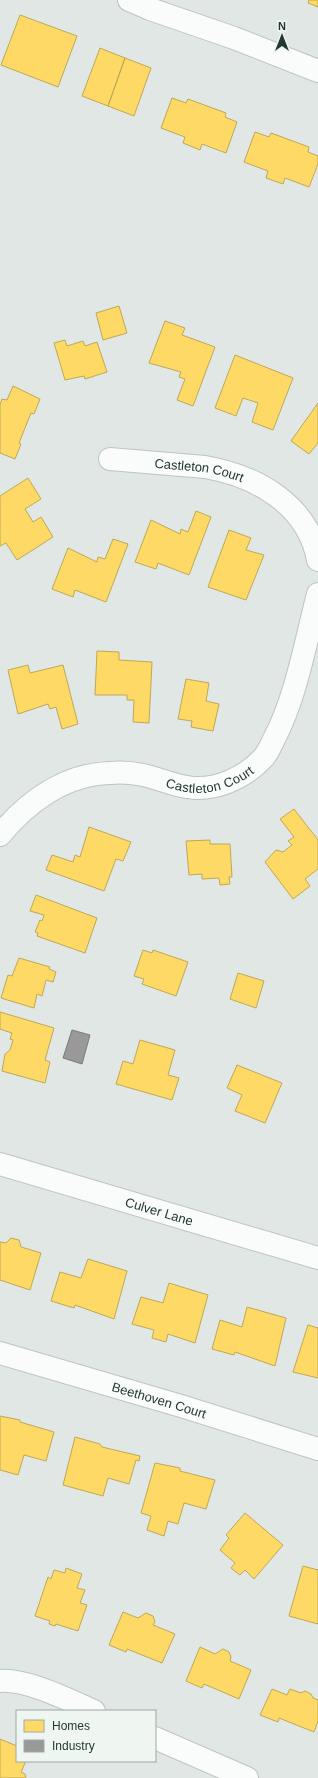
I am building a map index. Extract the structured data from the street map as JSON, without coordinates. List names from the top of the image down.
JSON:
{
  "streets": {
    "street": ["Castleton Court", "Culver Lane", "Beethoven Court"]
  },
  "legend": ["Homes", "Industry"],
  "north": "top"
}
